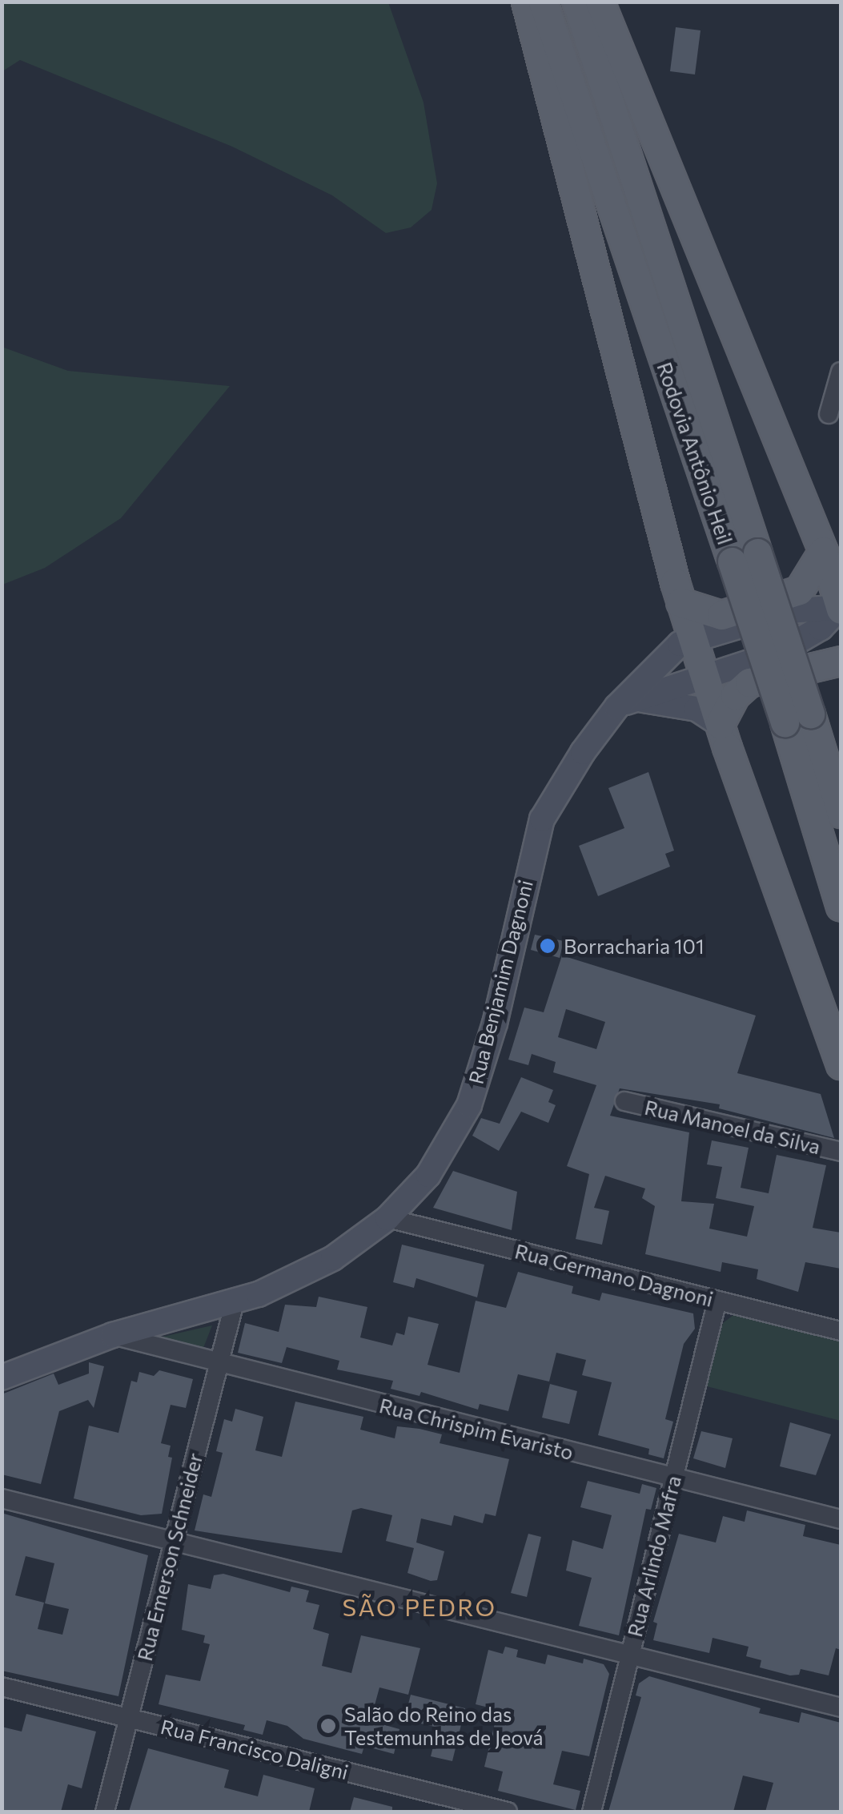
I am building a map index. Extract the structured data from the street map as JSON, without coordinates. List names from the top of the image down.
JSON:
{
  "streets": {
    "main road": ["Rodovia Antônio Heil"],
    "street": [
      "Rua Benjamim Dagnoni",
      "Rua Manoel da Silva",
      "Rua Germano Dagnoni",
      "Rua Chrispim Evaristo",
      "Rua Arlindo Mafra",
      "Rua Emerson Schneider",
      "Rua Francisco Daligni"
    ]
  },
  "crossings": [
    ["Rua Benjamim Dagnoni", "Rua Germano Dagnoni"],
    ["Rua Benjamim Dagnoni", "Rua Chrispim Evaristo"],
    ["Rua Benjamim Dagnoni", "Rua Emerson Schneider"],
    ["Rua Germano Dagnoni", "Rua Arlindo Mafra"],
    ["Rua Chrispim Evaristo", "Rua Arlindo Mafra"],
    ["Rua Chrispim Evaristo", "Rua Emerson Schneider"],
    ["Rua Emerson Schneider", "Rua Francisco Daligni"]
  ],
  "districts": ["SÃO PEDRO"],
  "places": ["Borracharia 101", "Salão do Reino das Testemunhas de Jeová"]
}
